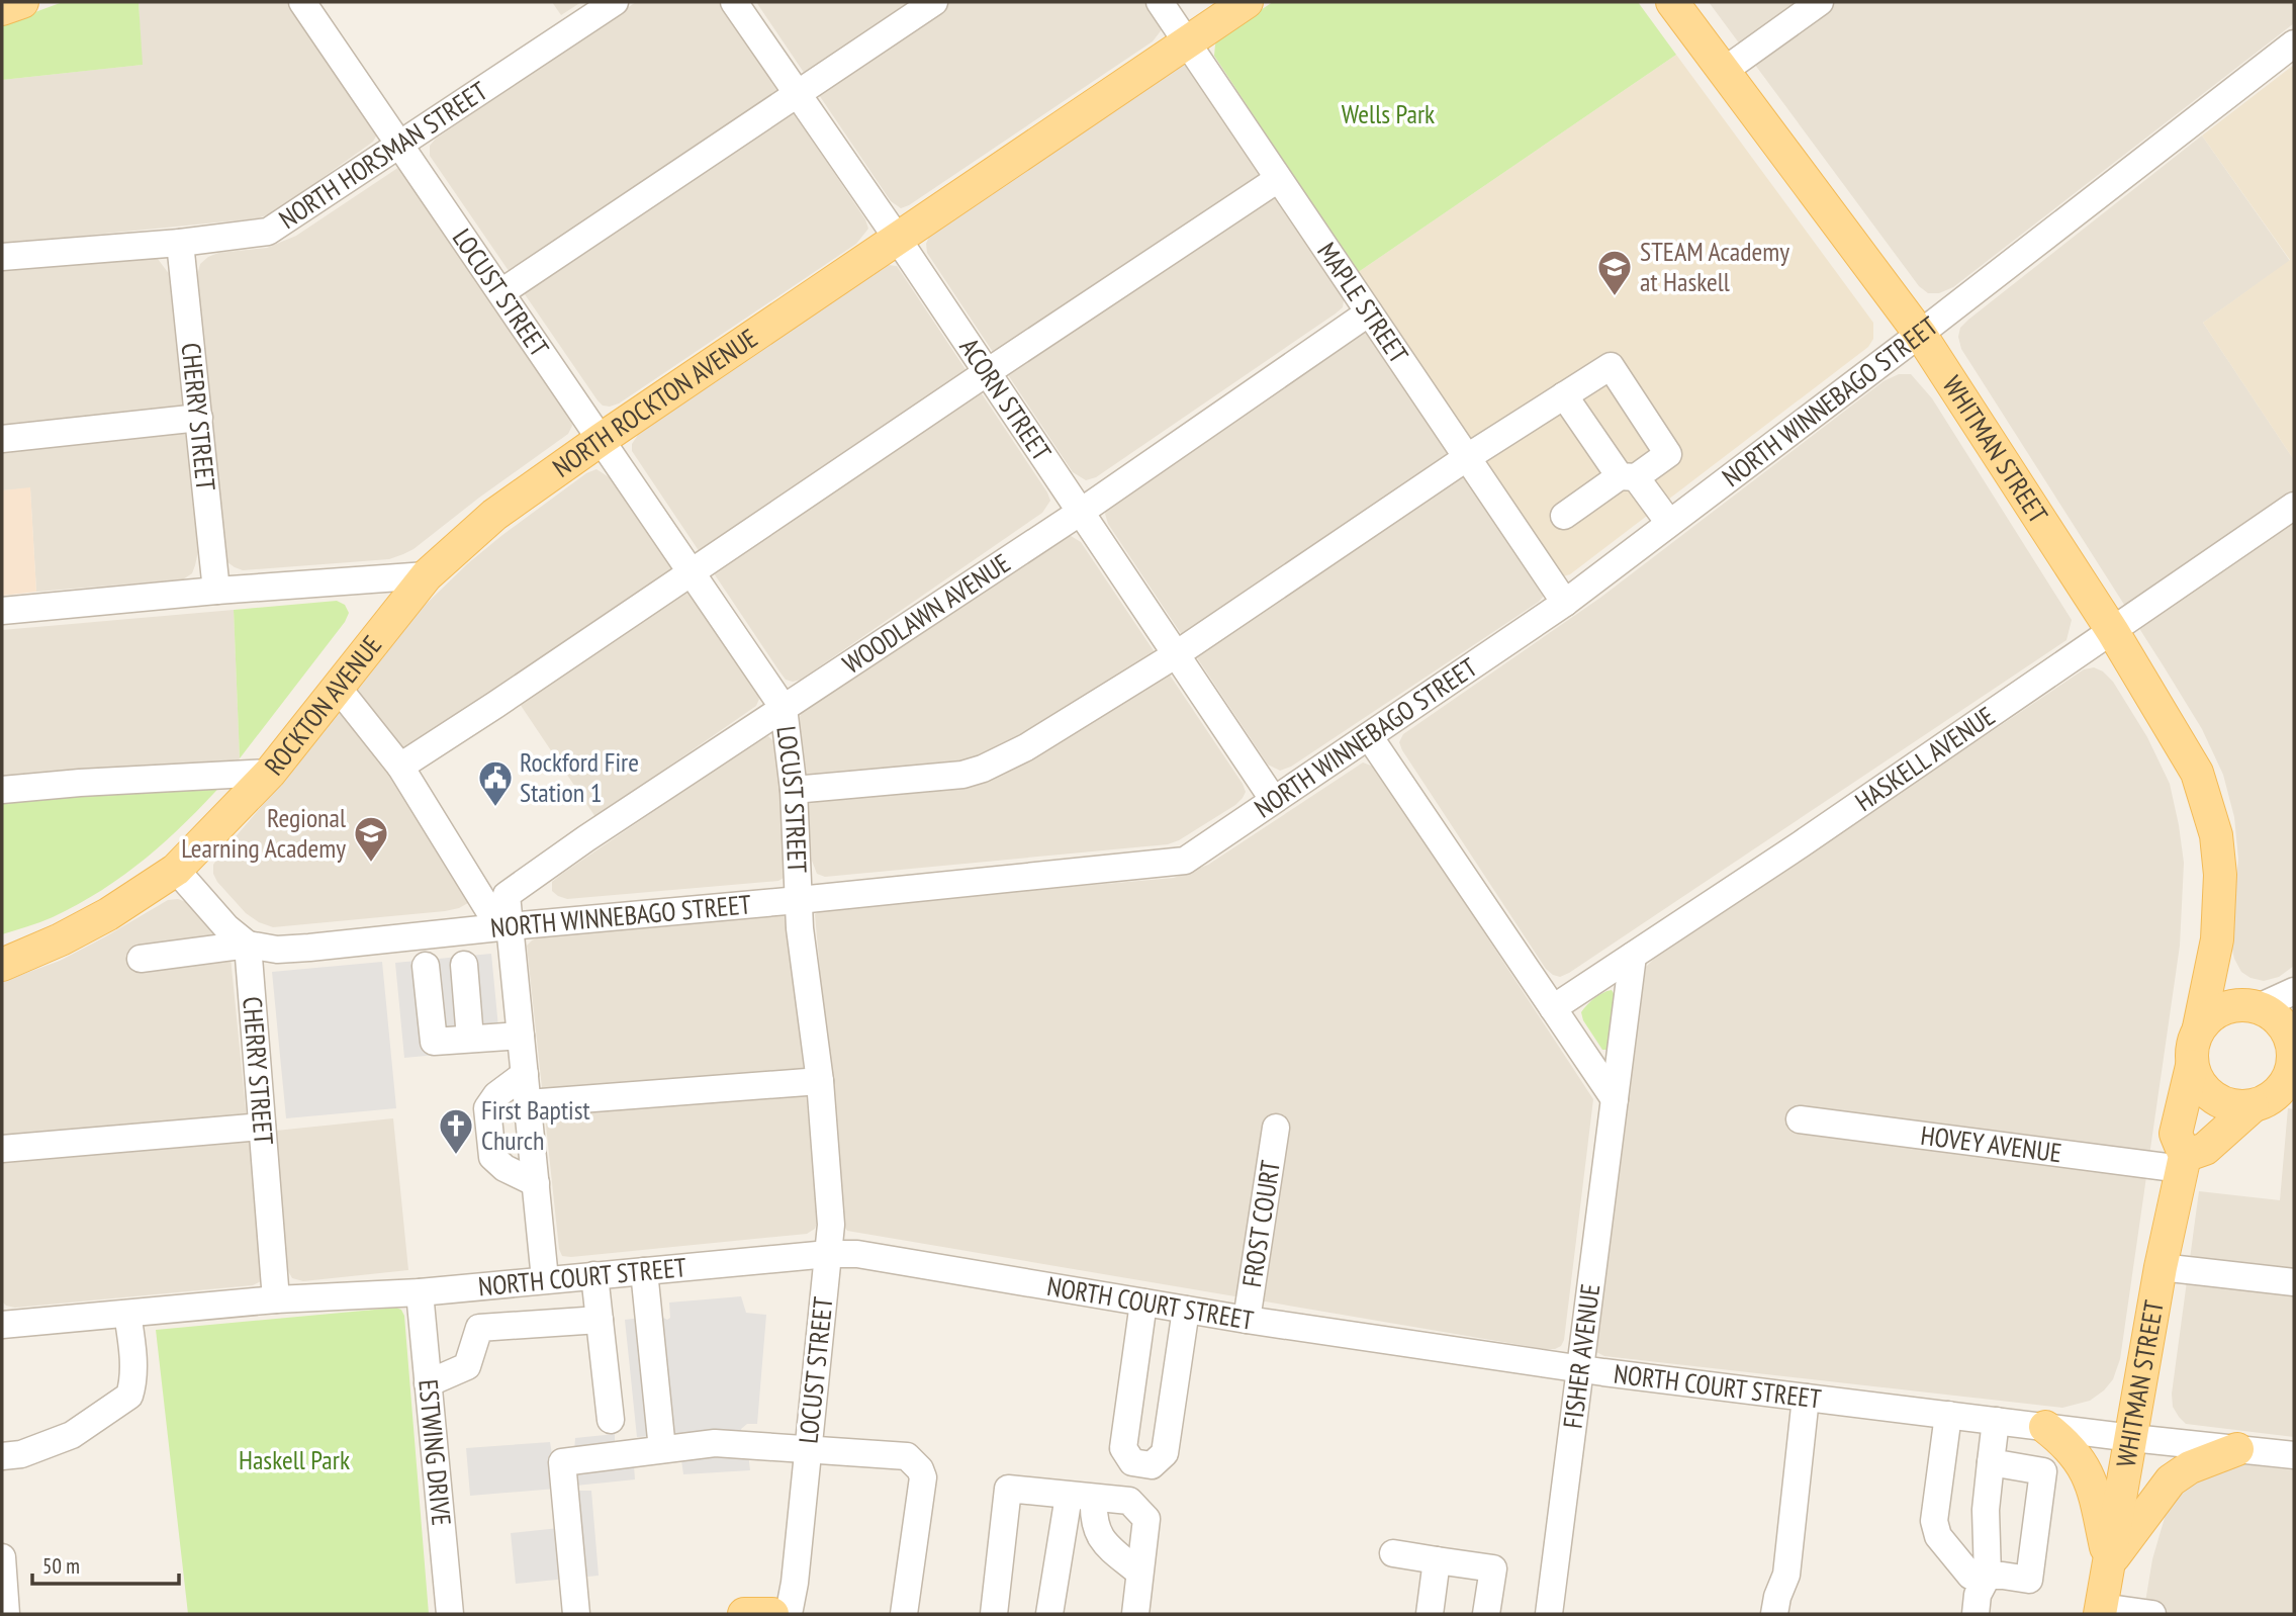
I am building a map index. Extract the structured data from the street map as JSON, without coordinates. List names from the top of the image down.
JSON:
{
  "streets": {
    "main road": ["NORTH ROCKTON AVENUE", "WHITMAN STREET", "ROCKTON AVENUE"],
    "street": [
      "NORTH HORSMAN STREET",
      "LOCUST STREET",
      "MAPLE STREET",
      "ACORN STREET",
      "NORTH WINNEBAGO STREET",
      "CHERRY STREET",
      "WOODLAWN AVENUE",
      "HASKELL AVENUE",
      "HOVEY AVENUE",
      "FROST COURT",
      "NORTH COURT STREET",
      "FISHER AVENUE",
      "ESTWING DRIVE"
    ]
  },
  "crossings": [
    ["NORTH HORSMAN STREET", "LOCUST STREET"],
    ["NORTH HORSMAN STREET", "CHERRY STREET"],
    ["LOCUST STREET", "NORTH WINNEBAGO STREET"],
    ["LOCUST STREET", "NORTH ROCKTON AVENUE"],
    ["LOCUST STREET", "WOODLAWN AVENUE"],
    ["LOCUST STREET", "NORTH COURT STREET"],
    ["MAPLE STREET", "NORTH WINNEBAGO STREET"],
    ["MAPLE STREET", "NORTH ROCKTON AVENUE"],
    ["MAPLE STREET", "WOODLAWN AVENUE"],
    ["ACORN STREET", "NORTH WINNEBAGO STREET"],
    ["ACORN STREET", "NORTH ROCKTON AVENUE"],
    ["ACORN STREET", "WOODLAWN AVENUE"],
    ["NORTH WINNEBAGO STREET", "CHERRY STREET"],
    ["NORTH WINNEBAGO STREET", "WHITMAN STREET"],
    ["NORTH WINNEBAGO STREET", "WOODLAWN AVENUE"],
    ["NORTH ROCKTON AVENUE", "ROCKTON AVENUE"],
    ["CHERRY STREET", "NORTH COURT STREET"],
    ["WHITMAN STREET", "HASKELL AVENUE"],
    ["WHITMAN STREET", "HOVEY AVENUE"],
    ["WHITMAN STREET", "NORTH COURT STREET"],
    ["HASKELL AVENUE", "FISHER AVENUE"],
    ["FROST COURT", "NORTH COURT STREET"],
    ["NORTH COURT STREET", "FISHER AVENUE"],
    ["NORTH COURT STREET", "ESTWING DRIVE"]
  ],
  "parks": ["Wells Park", "Haskell Park"],
  "places": {
    "school or university": ["STEAM Academy at Haskell", "Regional Learning Academy"],
    "public building": ["Rockford Fire Station 1"],
    "church": ["First Baptist Church"]
  },
  "scale_bar": "50 m"
}
